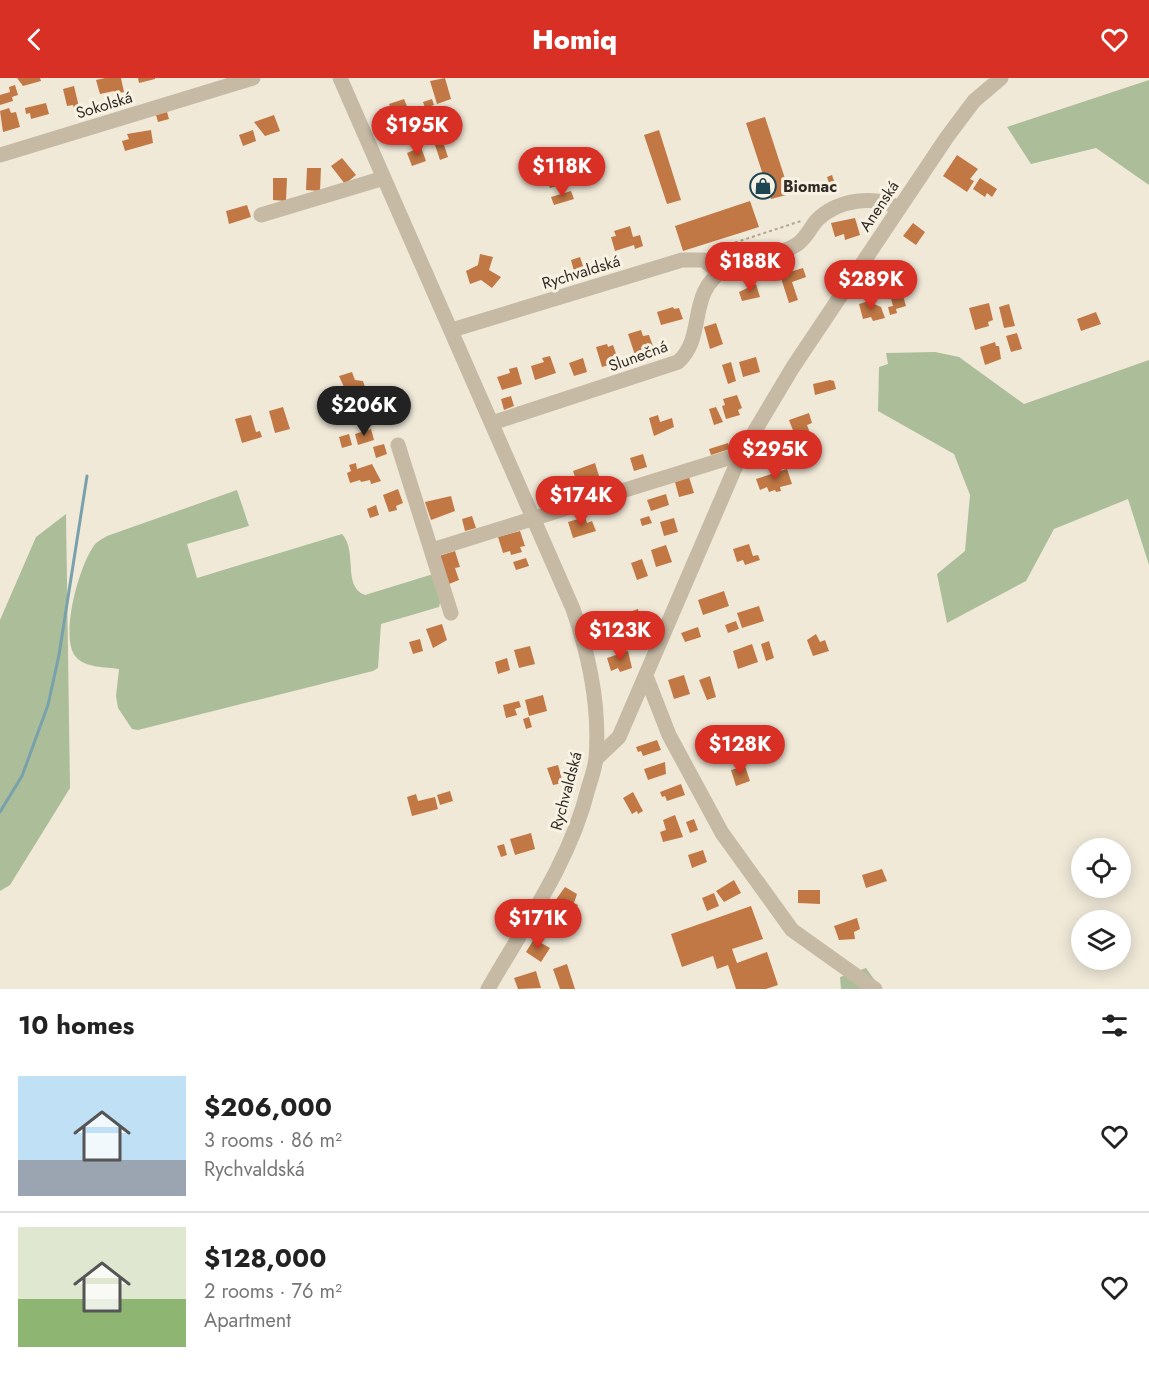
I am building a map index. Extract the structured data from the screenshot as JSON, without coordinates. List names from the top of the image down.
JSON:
{
  "streets": {
    "street": [
      "Sokolská",
      "Anenská",
      "Rychvaldská",
      "Slunečná"
    ]
  },
  "crossings": [
    ["Anenská", "Rychvaldská"],
    ["Rychvaldská", "Slunečná"]
  ],
  "places": {
    "shop": ["Biomac"]
  },
  "page": {
    "header": "Homiq",
    "price": [
      "$195K",
      "$118K",
      "$188K",
      "$289K",
      "$206K",
      "$295K",
      "$174K",
      "$123K",
      "$128K",
      "$171K"
    ],
    "heading": "10 homes",
    "list": [
      {
        "name": "$206,000",
        "note": "3 rooms · 86 m² · Rychvaldská"
      },
      {
        "name": "$128,000",
        "note": "2 rooms · 76 m² · Apartment"
      }
    ]
  }
}
